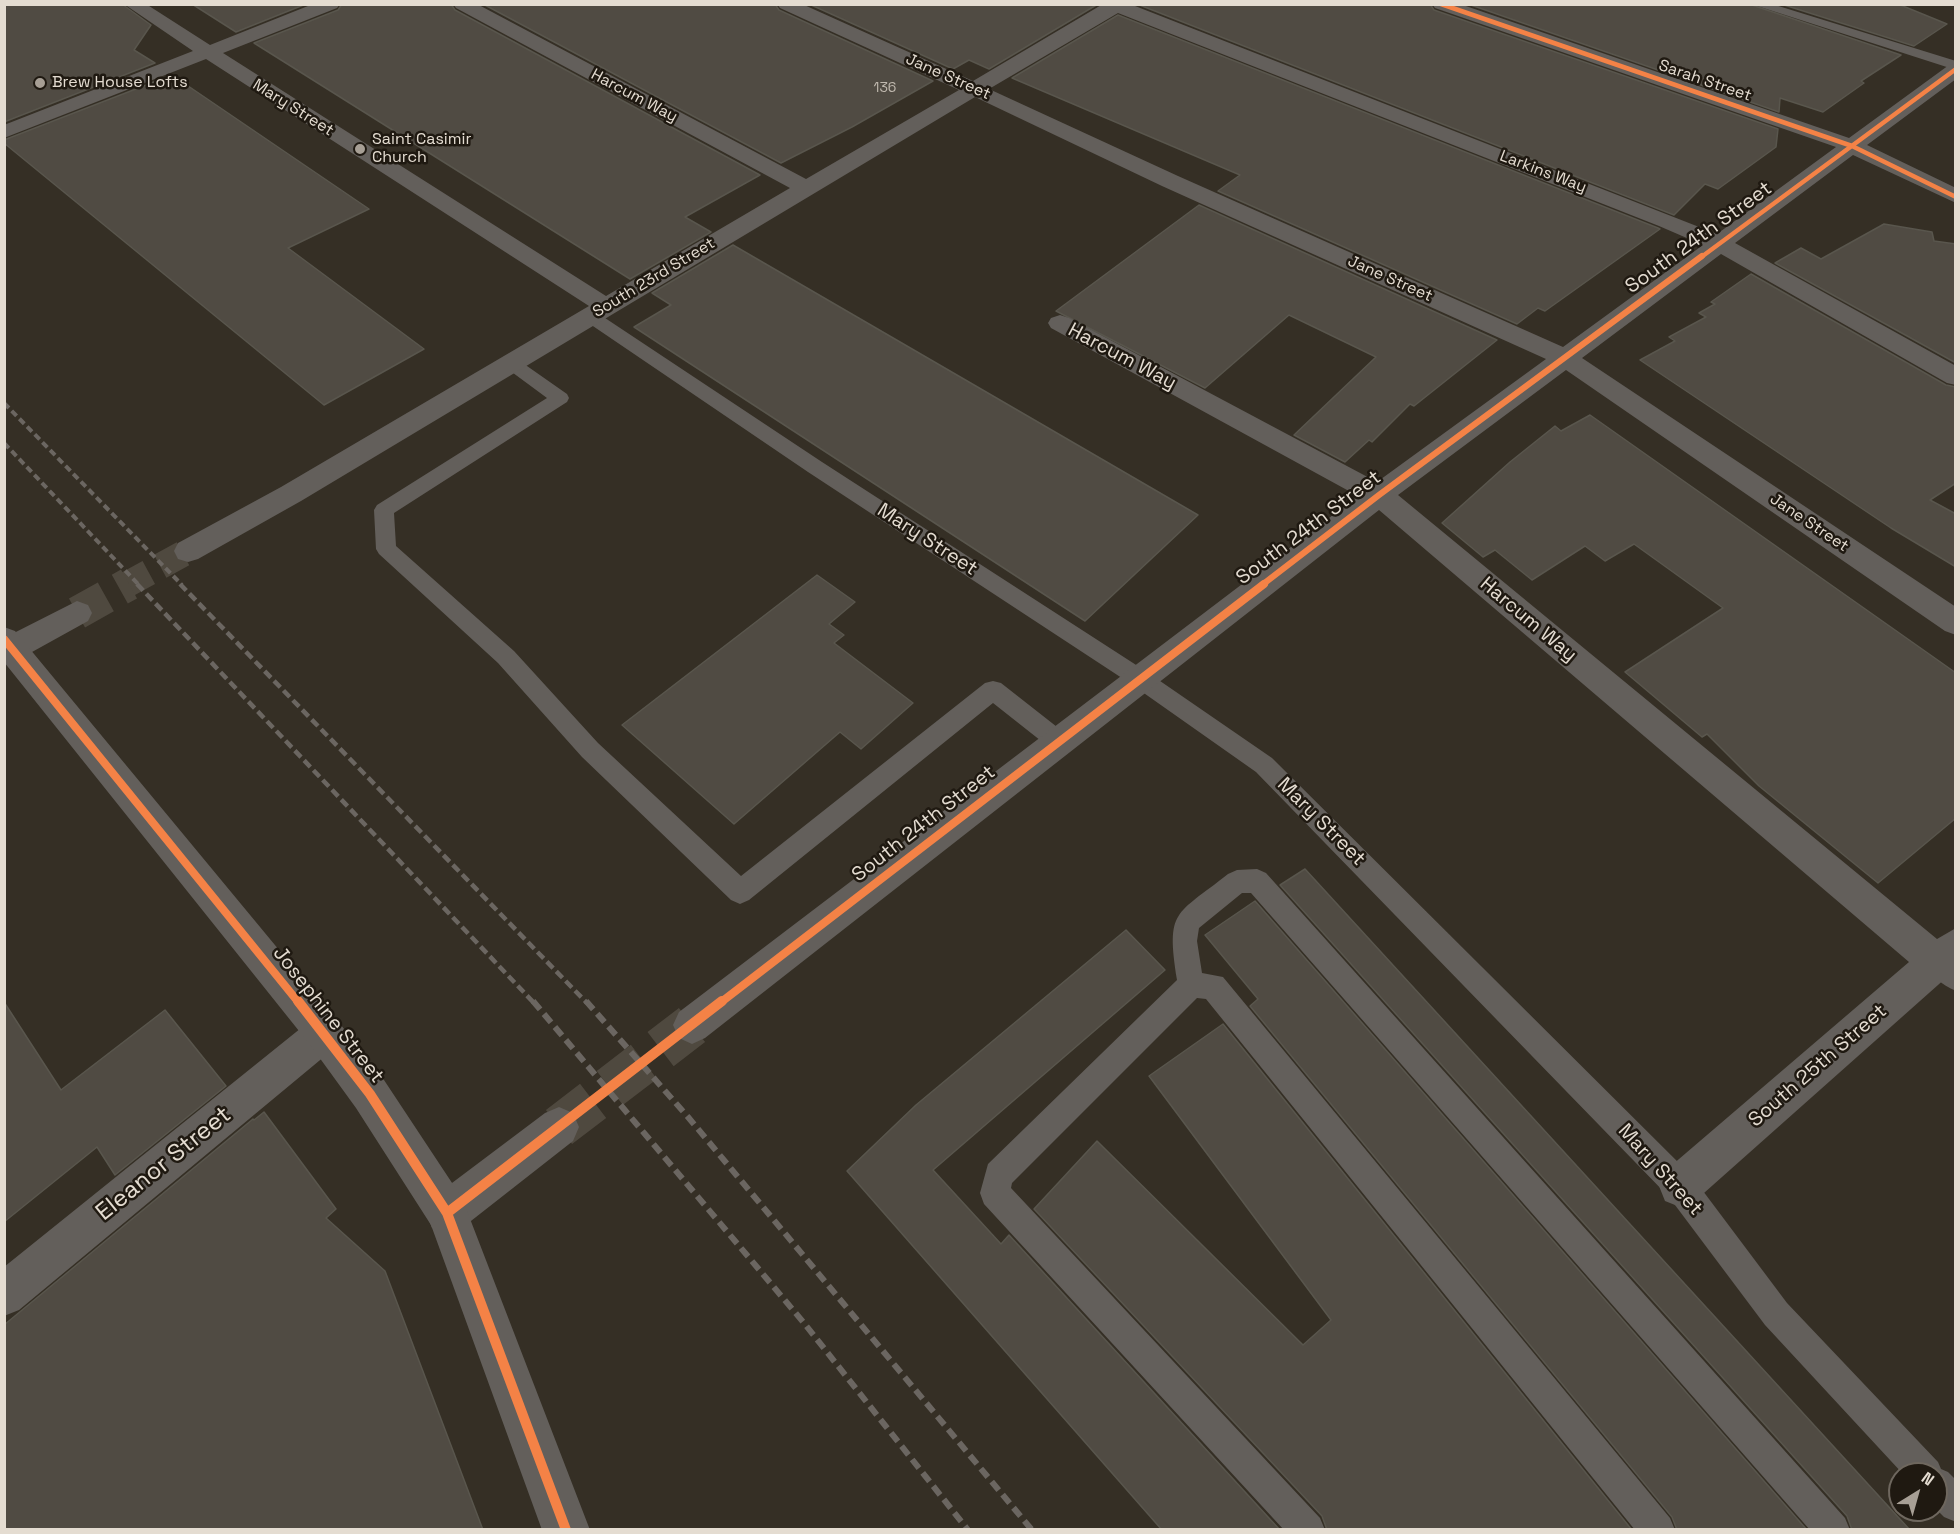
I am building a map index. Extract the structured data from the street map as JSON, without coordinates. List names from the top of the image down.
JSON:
{
  "streets": {
    "street": [
      "Jane Street",
      "Sarah Street",
      "Harcum Way",
      "Mary Street",
      "Larkins Way",
      "South 24th Street",
      "South 23rd Street",
      "Josephine Street",
      "South 25th Street",
      "Eleanor Street"
    ]
  },
  "crossings": [
    ["Jane Street", "South 24th Street"],
    ["Jane Street", "South 23rd Street"],
    ["Sarah Street", "South 24th Street"],
    ["Harcum Way", "South 24th Street"],
    ["Harcum Way", "South 23rd Street"],
    ["Harcum Way", "South 25th Street"],
    ["Mary Street", "South 24th Street"],
    ["Mary Street", "South 23rd Street"],
    ["Mary Street", "South 25th Street"],
    ["Larkins Way", "South 24th Street"],
    ["Larkins Way", "South 23rd Street"],
    ["Josephine Street", "Eleanor Street"]
  ],
  "places": ["Brew House Lofts", "Saint Casimir Church"],
  "house_numbers": ["136"],
  "north": "top right"
}
